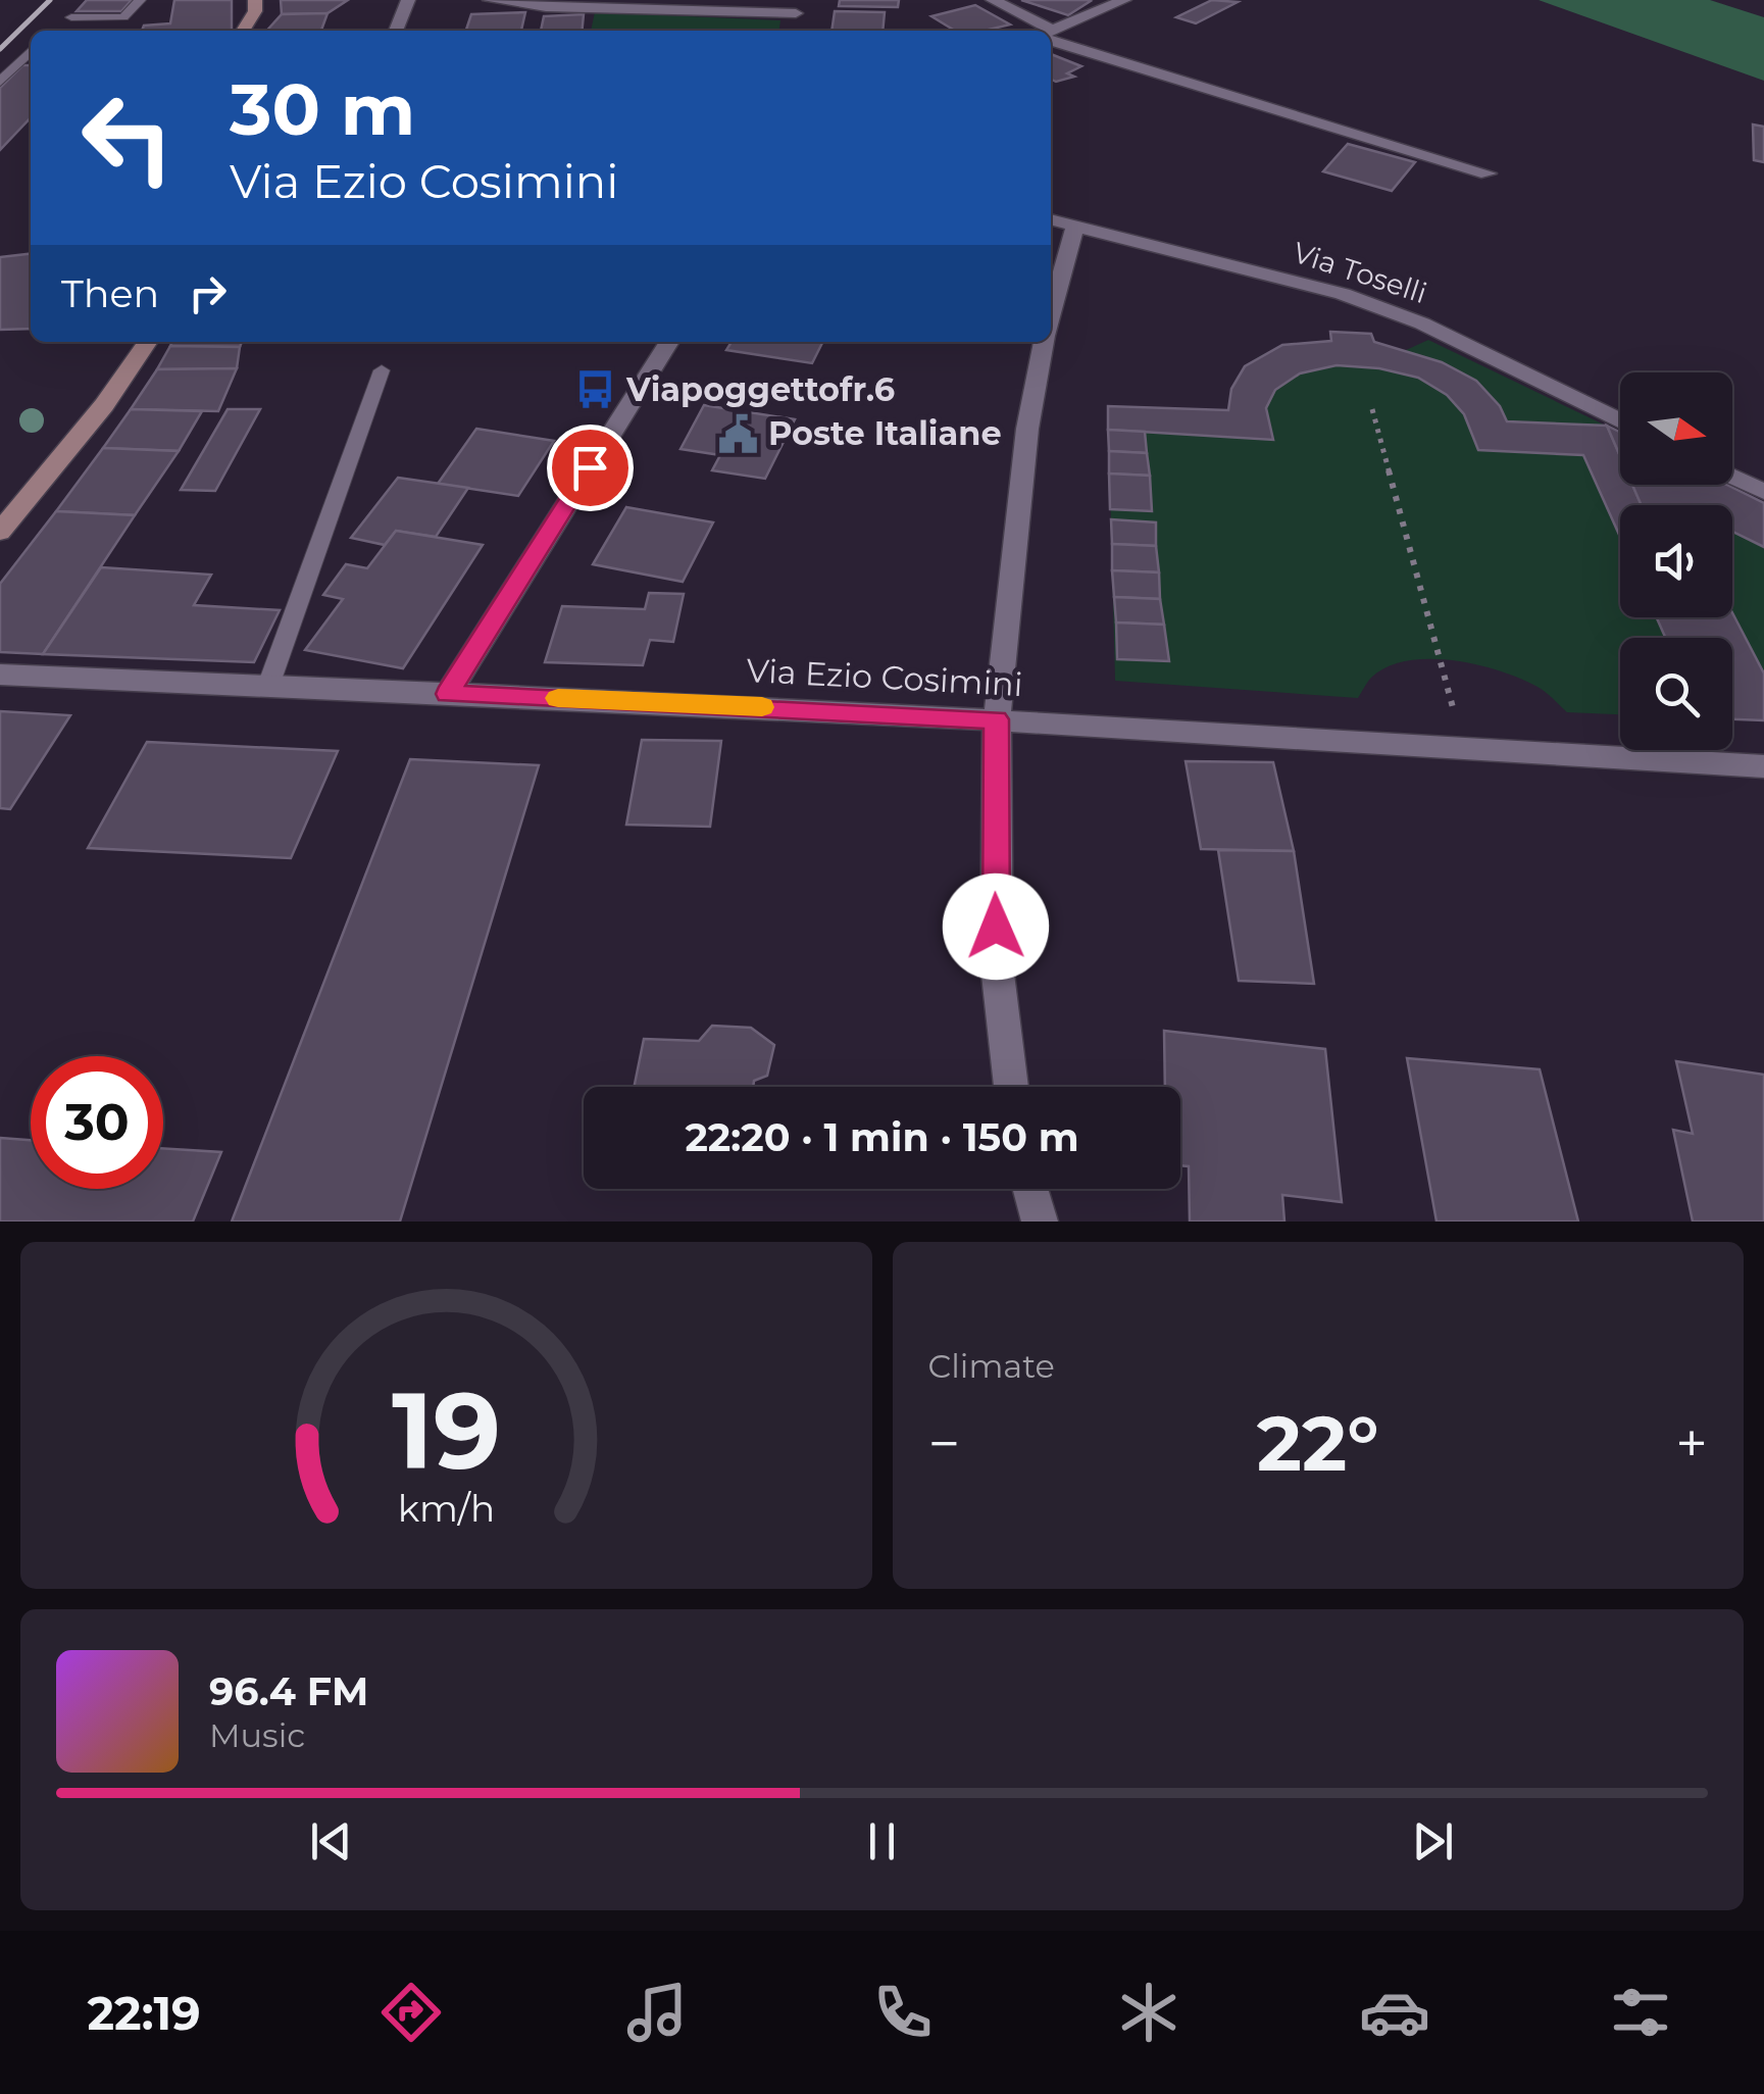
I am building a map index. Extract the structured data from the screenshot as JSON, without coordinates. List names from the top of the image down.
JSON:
{
  "streets": {
    "street": ["Via Toselli", "Via Ezio Cosimini"]
  },
  "places": {
    "bus stop": ["Viapoggettofr.6"],
    "public building": ["Poste Italiane"]
  },
  "north": "right",
  "page": {
    "turn": ["30 m", "Via Ezio Cosimini"],
    "then": "Then",
    "limit": "30",
    "trip": "22:20 · 1 min · 150 m",
    "tile": "Climate",
    "heat": ["−", "22°", "+"],
    "song": ["96.4 FM", "Music"],
    "tabs": "22:19",
    "gauge": ["19", "km/h"]
  }
}
